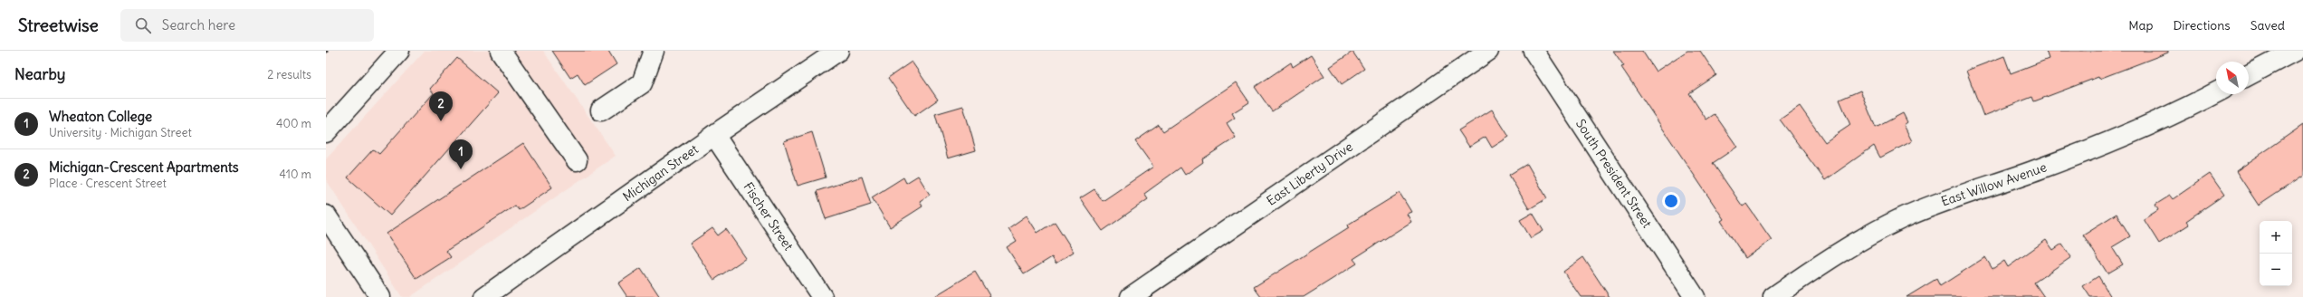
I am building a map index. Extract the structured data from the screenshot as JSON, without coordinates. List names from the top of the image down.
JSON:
{
  "streets": {
    "street": [
      "Michigan Street",
      "East Liberty Drive",
      "South President Street",
      "East Willow Avenue",
      "Fischer Street"
    ]
  },
  "crossings": [
    ["Michigan Street", "Fischer Street"]
  ],
  "north": "top left",
  "page": {
    "header": "Streetwise",
    "search": "Search here",
    "nav": ["Map", "Directions", "Saved"],
    "heading": ["Nearby", "2 results"],
    "pins": ["2", "1"],
    "list": [
      {
        "mark": "1",
        "name": "Wheaton College",
        "note": "University · Michigan Street",
        "value": "400 m"
      },
      {
        "mark": "2",
        "name": "Michigan-Crescent Apartments",
        "note": "Place · Crescent Street",
        "value": "410 m"
      }
    ],
    "map_buttons": ["+", "−"]
  }
}
